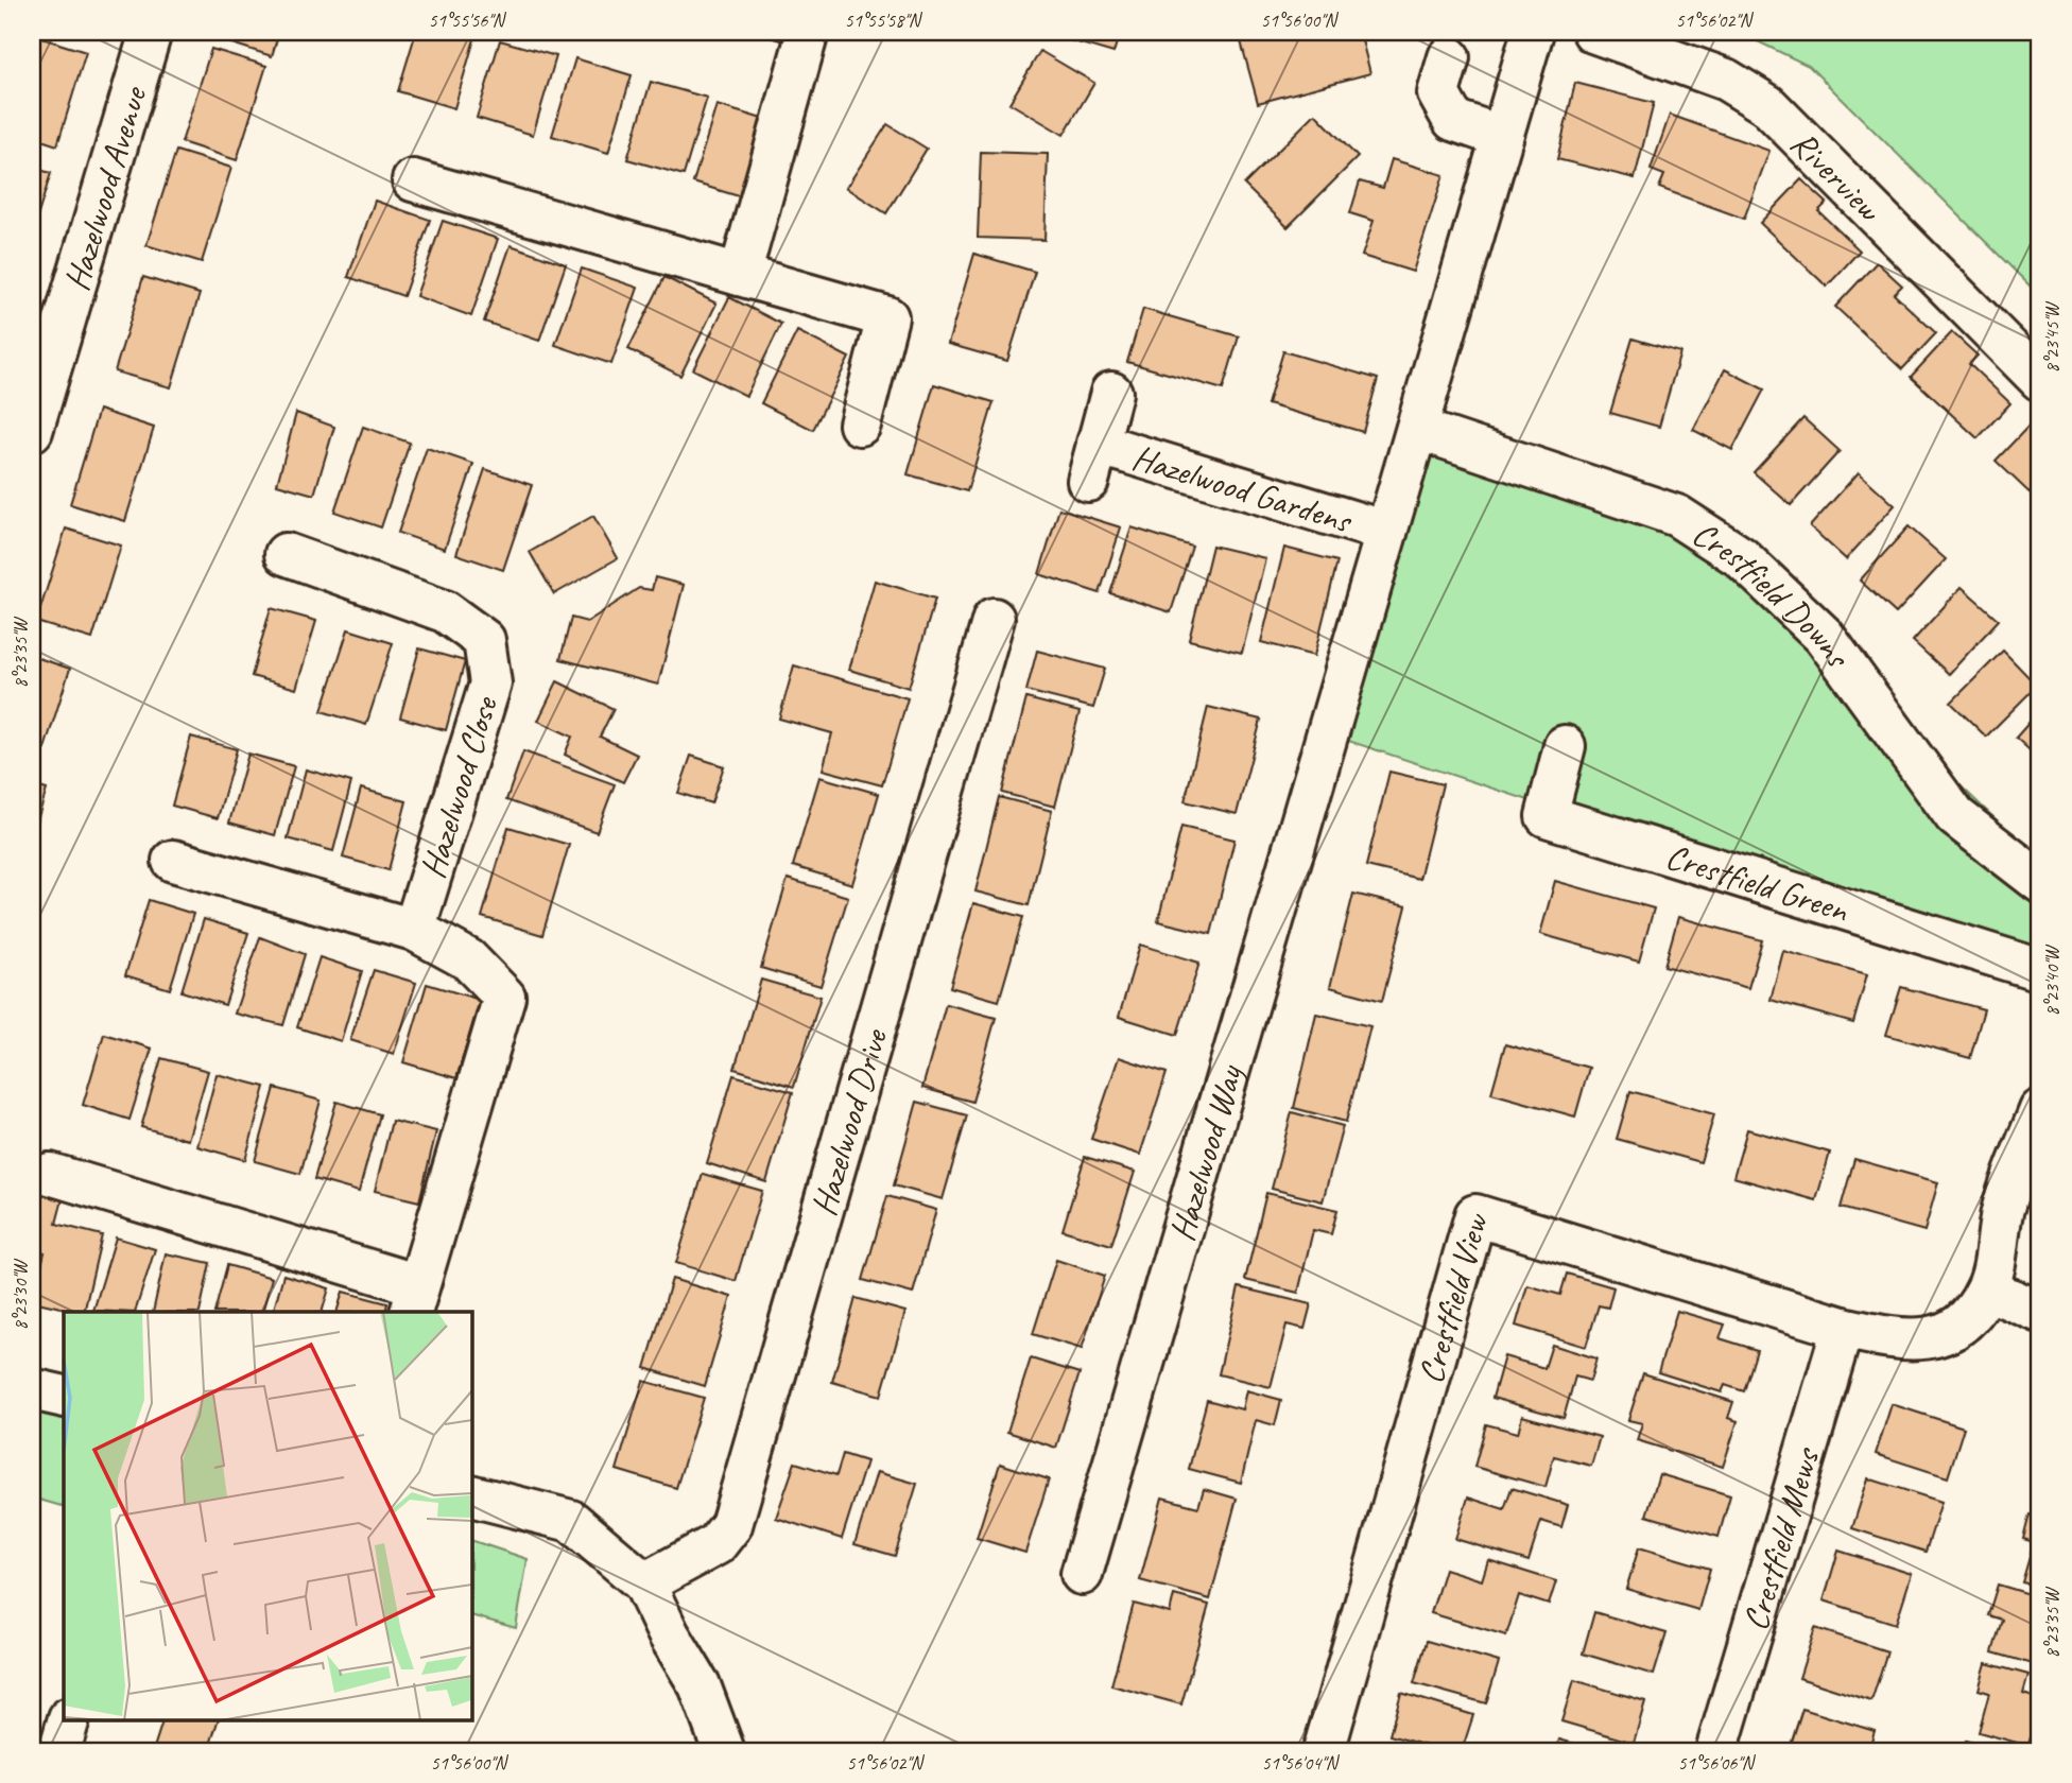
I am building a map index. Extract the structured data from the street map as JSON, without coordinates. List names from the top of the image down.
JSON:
{
  "streets": {
    "street": [
      "Riverview",
      "Hazelwood Avenue",
      "Hazelwood Gardens",
      "Crestfield Downs",
      "Hazelwood Close",
      "Crestfield Green",
      "Hazelwood Drive",
      "Hazelwood Way",
      "Crestfield View",
      "Crestfield Mews"
    ]
  },
  "crossings": [
    ["Hazelwood Gardens", "Hazelwood Way"],
    ["Crestfield Downs", "Hazelwood Way"],
    ["Crestfield View", "Crestfield Mews"]
  ],
  "coordinates": [
    "51°55'56\"N",
    "51°55'58\"N",
    "51°56'00\"N",
    "51°56'02\"N",
    "8°23'45\"W",
    "8°23'35\"W",
    "8°23'40\"W",
    "8°23'30\"W",
    "51°56'04\"N",
    "51°56'06\"N"
  ]
}
